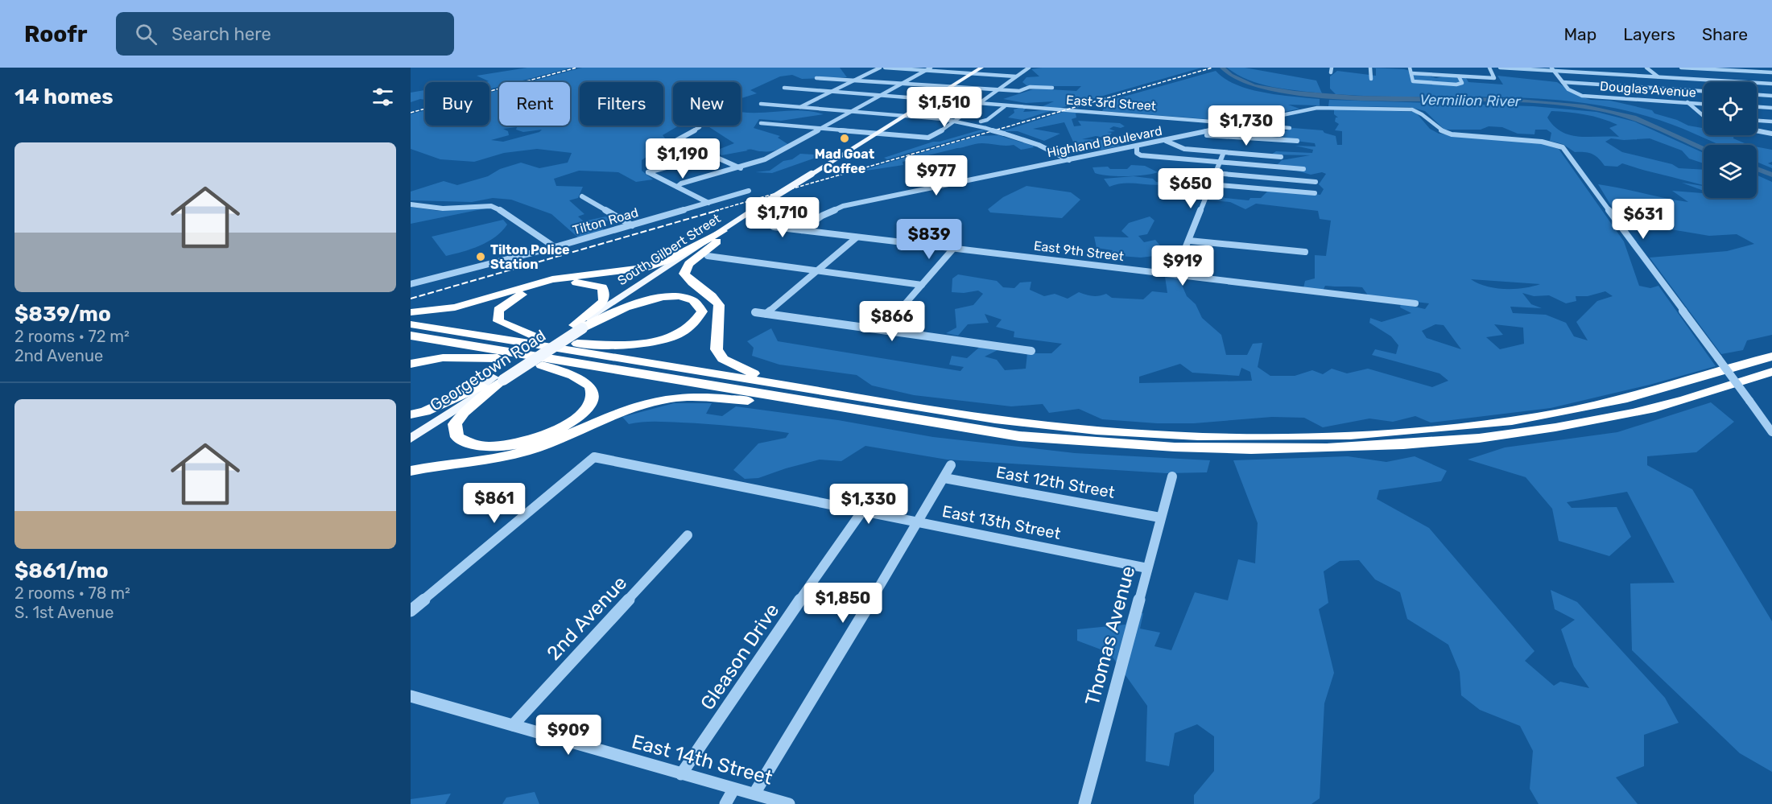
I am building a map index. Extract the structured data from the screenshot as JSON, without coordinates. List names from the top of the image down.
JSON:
{
  "streets": {
    "main road": ["South Gilbert Street", "Georgetown Road"],
    "street": [
      "Douglas Avenue",
      "East 3rd Street",
      "Highland Boulevard",
      "Tilton Road",
      "East 9th Street",
      "East 12th Street",
      "East 13th Street",
      "2nd Avenue",
      "Thomas Avenue",
      "Gleason Drive",
      "East 14th Street"
    ]
  },
  "crossings": [
    ["East 3rd Street", "Highland Boulevard"],
    ["East 3rd Street", "South Gilbert Street"],
    ["Highland Boulevard", "East 9th Street"],
    ["South Gilbert Street", "Georgetown Road"],
    ["East 12th Street", "Thomas Avenue"],
    ["East 13th Street", "Thomas Avenue"],
    ["East 13th Street", "Gleason Drive"],
    ["2nd Avenue", "East 14th Street"],
    ["Gleason Drive", "East 14th Street"]
  ],
  "water": ["Vermilion River"],
  "places": ["Mad Goat Coffee", "Tilton Police Station"],
  "page": {
    "header": "Roofr",
    "search": "Search here",
    "nav": ["Map", "Layers", "Share"],
    "heading": "14 homes",
    "chip": [
      "Buy",
      "Rent",
      "Filters",
      "New"
    ],
    "price": [
      "$1,510",
      "$1,730",
      "$1,190",
      "$977",
      "$650",
      "$1,710",
      "$631",
      "$839",
      "$919",
      "$866",
      "$861",
      "$1,330",
      "$1,850",
      "$909"
    ],
    "list": [
      {
        "name": "$839/mo",
        "note": "2 rooms · 72 m² · 2nd Avenue"
      },
      {
        "name": "$861/mo",
        "note": "2 rooms · 78 m² · S. 1st Avenue"
      }
    ]
  }
}
